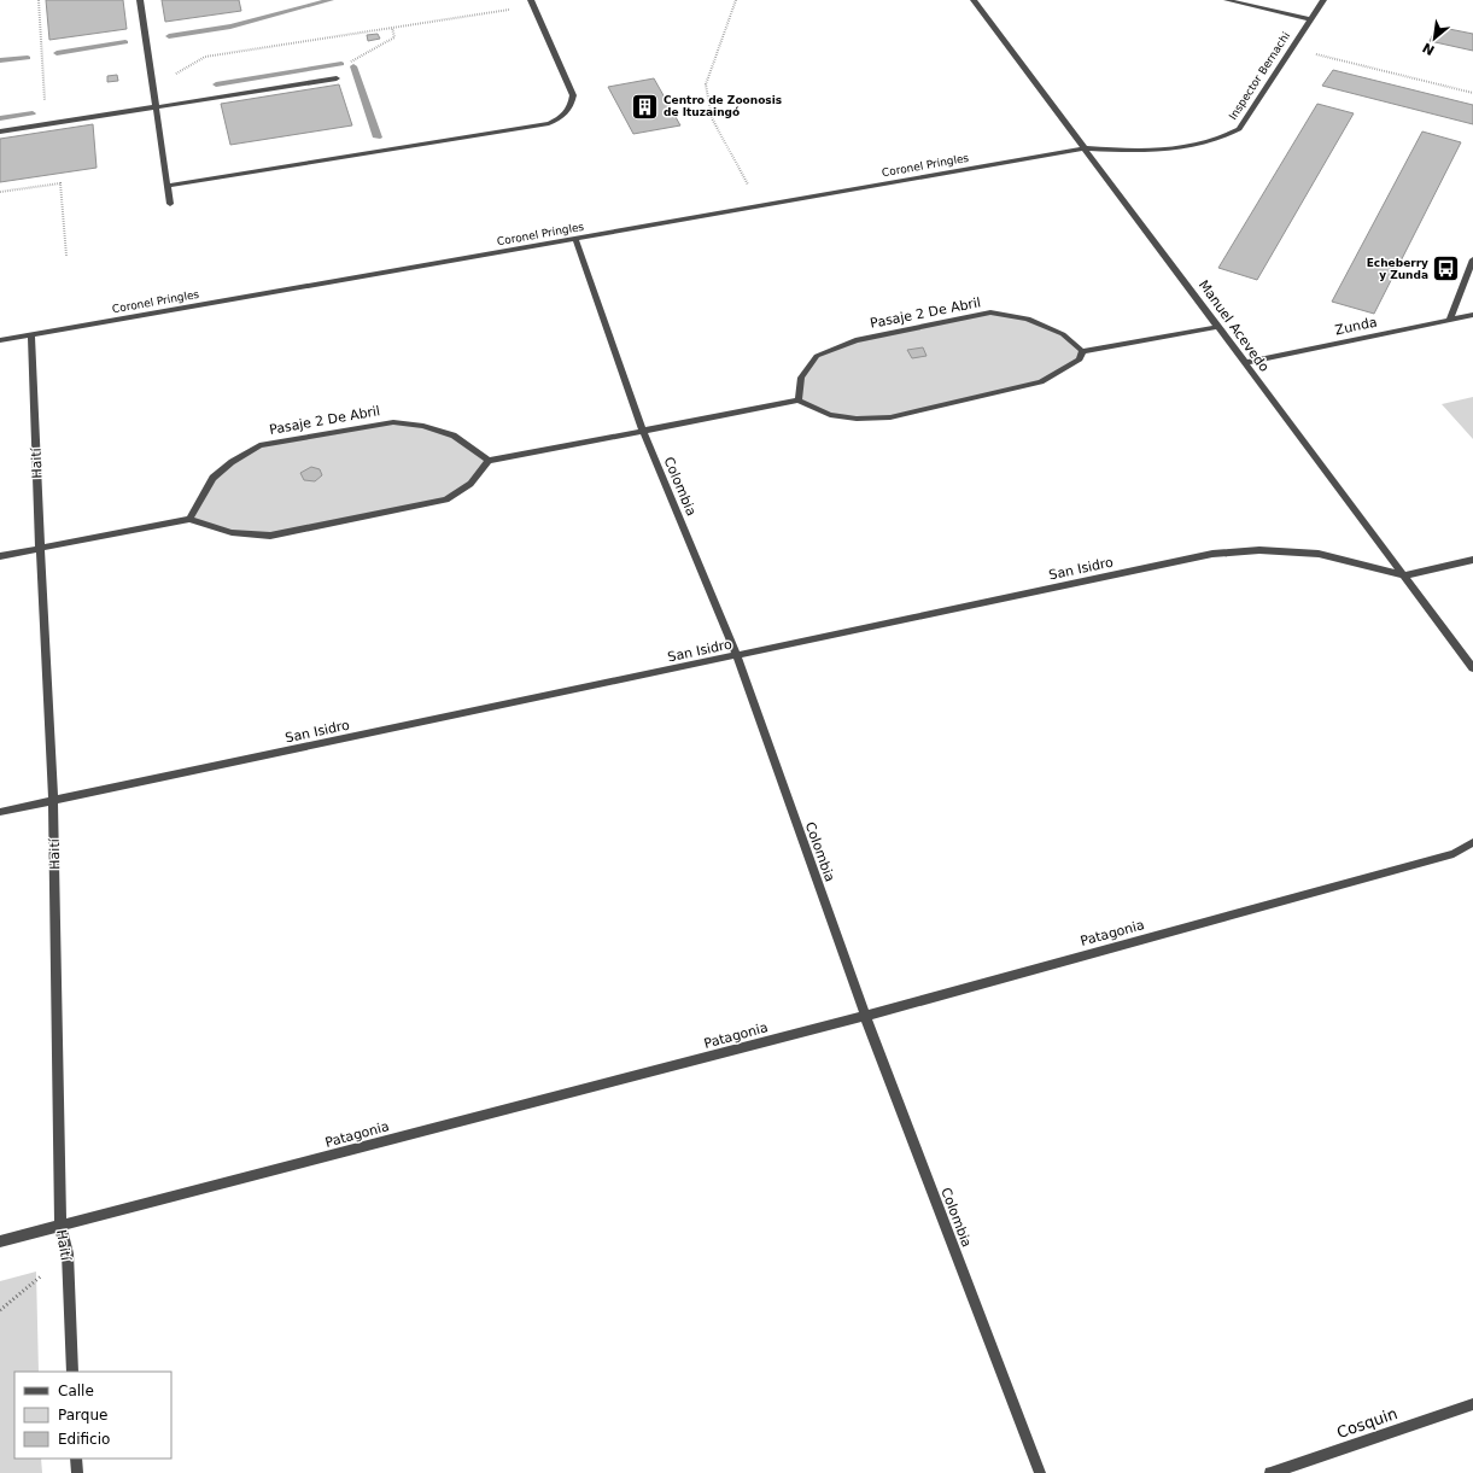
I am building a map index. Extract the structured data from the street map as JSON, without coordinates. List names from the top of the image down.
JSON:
{
  "streets": {
    "street": [
      "Inspector Bernachi",
      "Coronel Pringles",
      "Pasaje 2 De Abril",
      "Manuel Acevedo",
      "Zunda",
      "Haití",
      "Colombia",
      "San Isidro",
      "Patagonia",
      "Cosquin"
    ]
  },
  "crossings": [
    ["Inspector Bernachi", "Coronel Pringles"],
    ["Inspector Bernachi", "Manuel Acevedo"],
    ["Coronel Pringles", "Manuel Acevedo"],
    ["Coronel Pringles", "Haití"],
    ["Coronel Pringles", "Colombia"],
    ["Manuel Acevedo", "Zunda"],
    ["Manuel Acevedo", "San Isidro"],
    ["Haití", "San Isidro"],
    ["Haití", "Patagonia"],
    ["Colombia", "San Isidro"],
    ["Colombia", "Patagonia"]
  ],
  "places": {
    "building": ["Centro de Zoonosis de Ituzaingó"],
    "bus stop": ["Echeberry y Zunda"]
  },
  "legend": ["Calle", "Parque", "Edificio"],
  "north": "bottom left"
}
